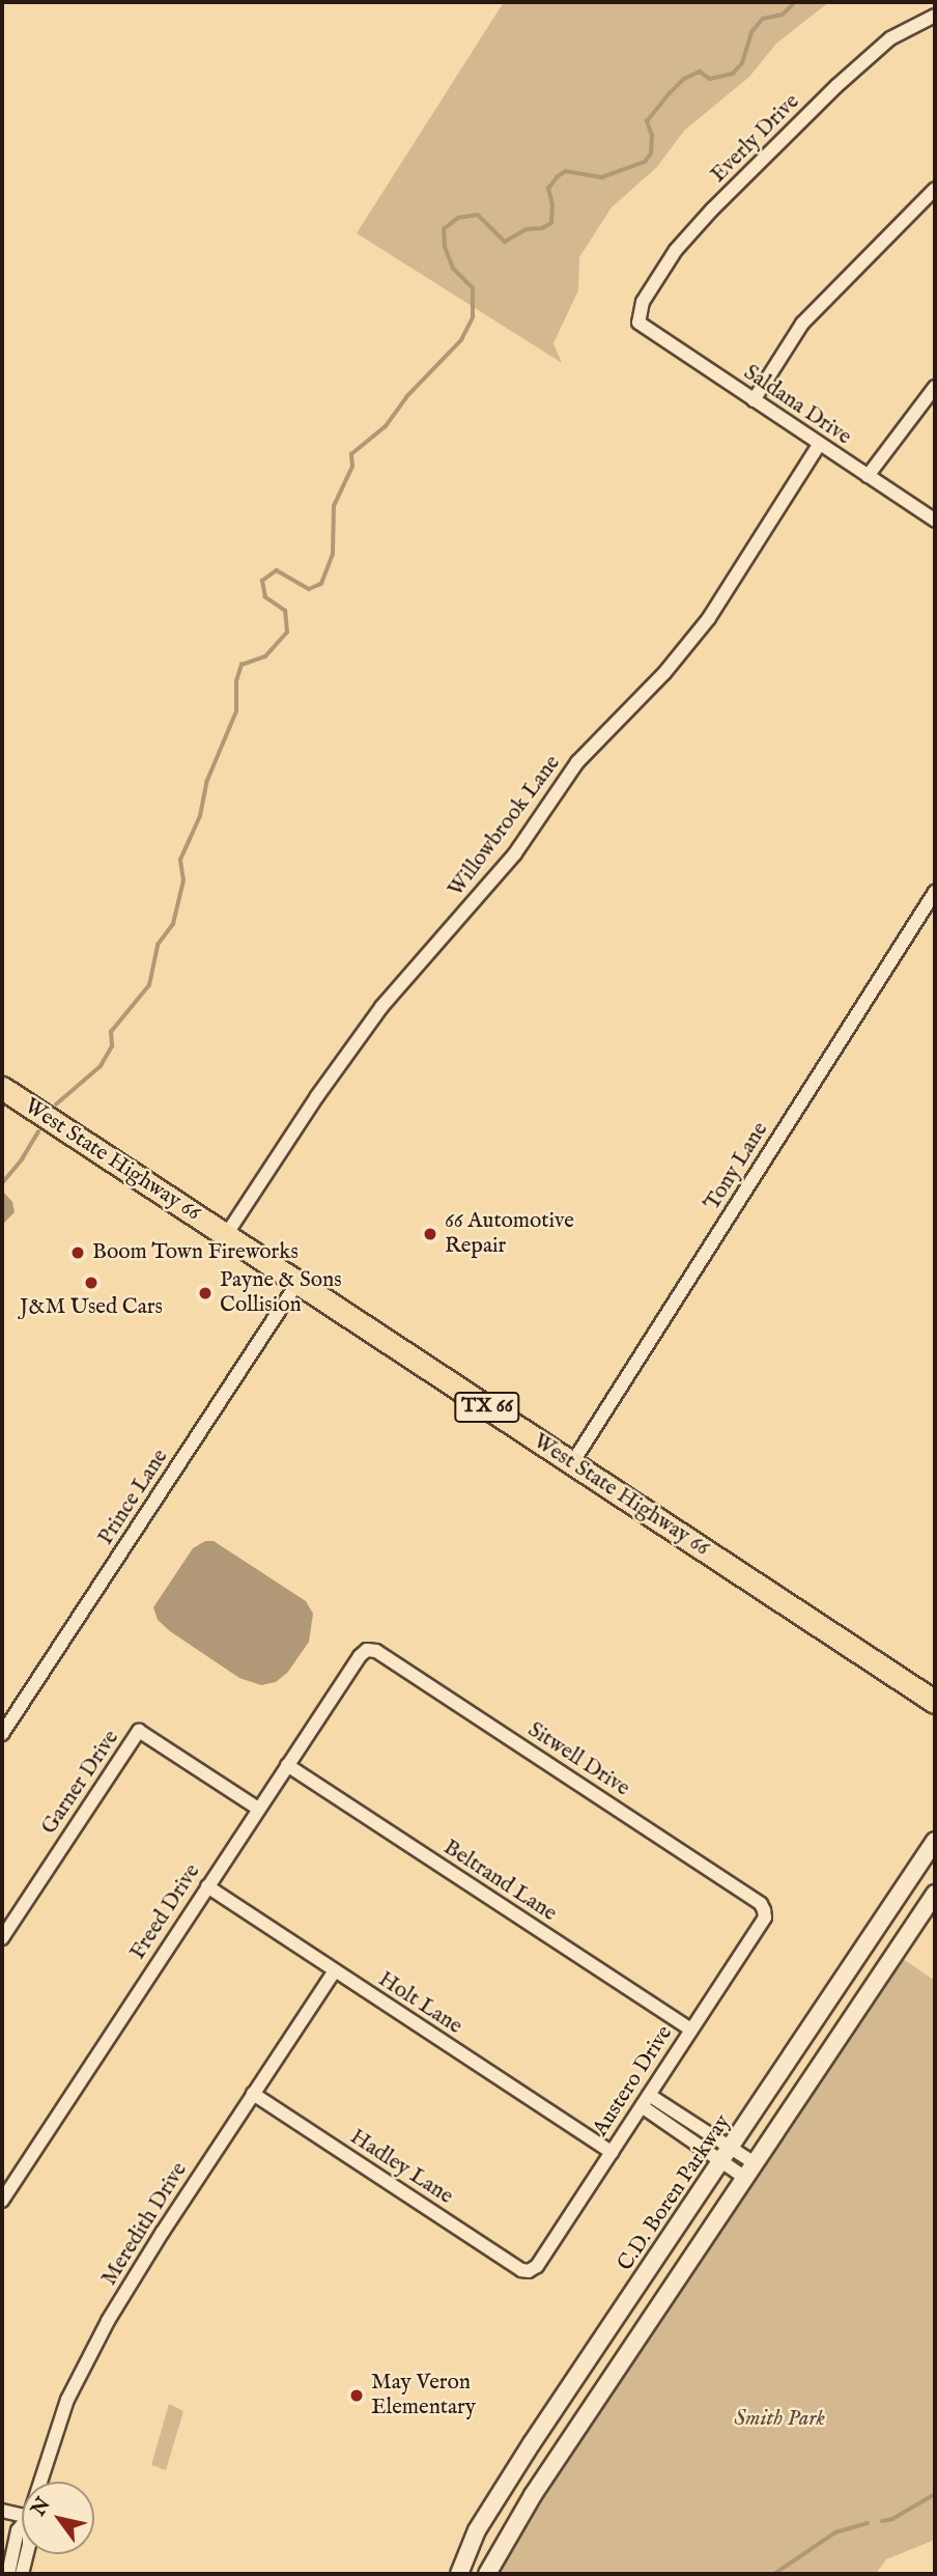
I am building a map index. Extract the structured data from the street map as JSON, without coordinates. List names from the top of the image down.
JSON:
{
  "streets": {
    "main road": ["West State Highway 66", "TX 66"],
    "street": [
      "Everly Drive",
      "Saldana Drive",
      "Willowbrook Lane",
      "Tony Lane",
      "Prince Lane",
      "Sitwell Drive",
      "Garner Drive",
      "Beltrand Lane",
      "Freed Drive",
      "Holt Lane",
      "Austero Drive",
      "Hadley Lane",
      "C.D. Boren Parkway",
      "Meredith Drive"
    ]
  },
  "crossings": [
    ["Everly Drive", "Saldana Drive"],
    ["Saldana Drive", "Willowbrook Lane"],
    ["Willowbrook Lane", "West State Highway 66"],
    ["West State Highway 66", "Tony Lane"],
    ["West State Highway 66", "Prince Lane"],
    ["Sitwell Drive", "Freed Drive"],
    ["Sitwell Drive", "Austero Drive"],
    ["Garner Drive", "Freed Drive"],
    ["Beltrand Lane", "Freed Drive"],
    ["Beltrand Lane", "Austero Drive"],
    ["Freed Drive", "Holt Lane"],
    ["Holt Lane", "Austero Drive"],
    ["Holt Lane", "Meredith Drive"],
    ["Austero Drive", "Hadley Lane"],
    ["Hadley Lane", "Meredith Drive"]
  ],
  "parks": ["Smith Park"],
  "places": [
    "66 Automotive Repair",
    "Boom Town Fireworks",
    "J&M Used Cars",
    "Payne & Sons Collision",
    "May Veron Elementary"
  ],
  "north": "top left"
}
